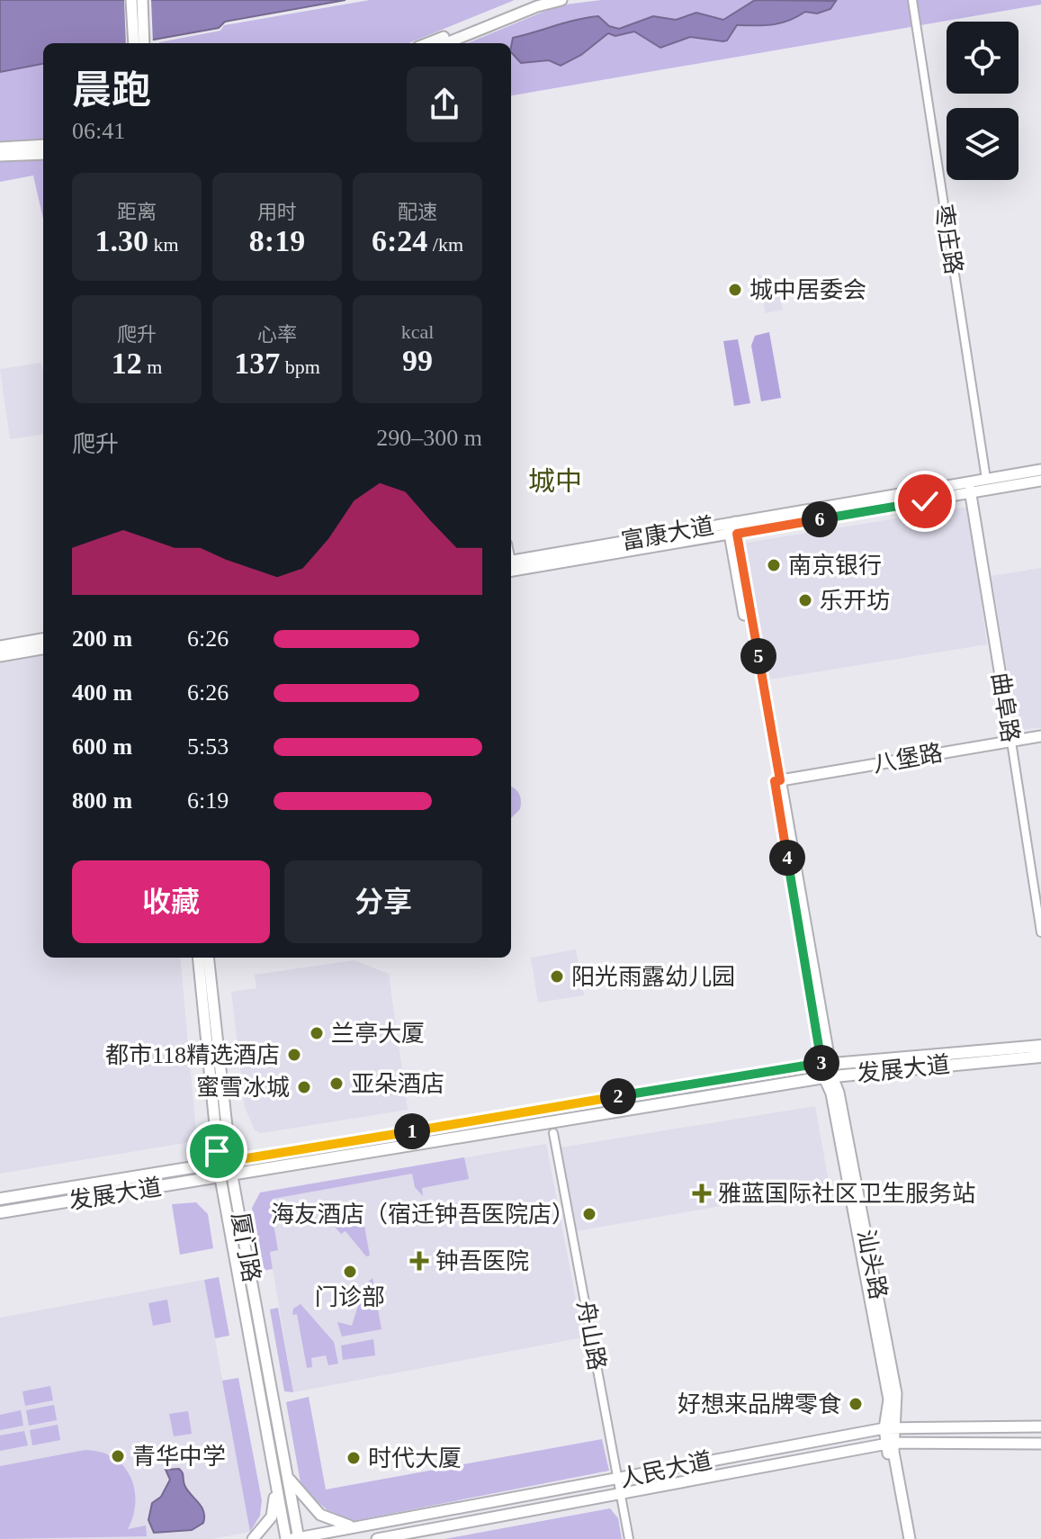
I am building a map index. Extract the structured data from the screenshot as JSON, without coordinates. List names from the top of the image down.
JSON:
{
  "streets": {
    "main road": ["发展大道"],
    "street": [
      "枣庄路",
      "富康大道",
      "曲阜路",
      "八堡路",
      "厦门路",
      "汕头路",
      "舟山路",
      "人民大道"
    ]
  },
  "crossings": [
    ["枣庄路", "富康大道"],
    ["富康大道", "曲阜路"],
    ["富康大道", "汕头路"],
    ["曲阜路", "八堡路"],
    ["八堡路", "汕头路"],
    ["发展大道", "厦门路"],
    ["发展大道", "汕头路"],
    ["厦门路", "人民大道"],
    ["汕头路", "人民大道"],
    ["舟山路", "人民大道"]
  ],
  "districts": ["城中"],
  "places": {
    "other": [
      "城中居委会",
      "南京银行",
      "乐开坊",
      "阳光雨露幼儿园",
      "兰亭大厦",
      "都市118精选酒店",
      "亚朵酒店",
      "蜜雪冰城",
      "海友酒店（宿迁钟吾医院店）",
      "门诊部",
      "好想来品牌零食",
      "青华中学",
      "时代大厦"
    ],
    "health": ["雅蓝国际社区卫生服务站", "钟吾医院"]
  },
  "page": {
    "heading": ["晨跑", "06:41"],
    "stats": [
      ["距离", "1.30 km"],
      ["用时", "8:19"],
      ["配速", "6:24 /km"],
      ["爬升", "12 m"],
      ["心率", "137 bpm"],
      ["kcal", "99"]
    ],
    "chart": ["爬升", "290–300 m"],
    "pins": [
      "6",
      "5",
      "4",
      "3",
      "2",
      "1"
    ],
    "list": [
      {
        "name": "200 m",
        "note": "6:26"
      },
      {
        "name": "400 m",
        "note": "6:26"
      },
      {
        "name": "600 m",
        "note": "5:53"
      },
      {
        "name": "800 m",
        "note": "6:19"
      }
    ],
    "buttons": ["收藏", "分享"]
  }
}
